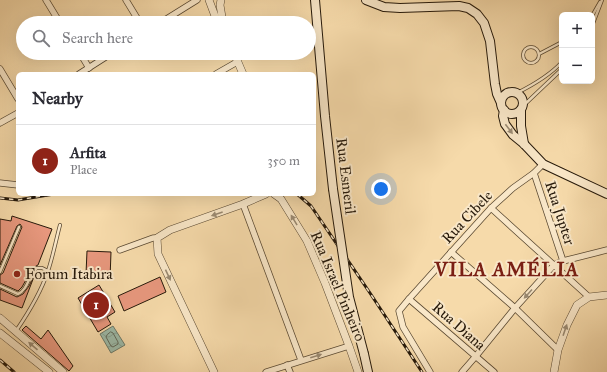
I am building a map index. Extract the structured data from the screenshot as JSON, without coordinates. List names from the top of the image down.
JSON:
{
  "streets": {
    "main road": ["Rua Esmeril"],
    "street": [
      "Rua Jupter",
      "Rua Cibele",
      "Rua Israel Pinheiro",
      "Rua Diana"
    ]
  },
  "crossings": [
    ["Rua Jupter", "Rua Cibele"],
    ["Rua Cibele", "Rua Diana"]
  ],
  "districts": ["VILA AMÉLIA"],
  "places": ["Forum Itabira"],
  "page": {
    "map_buttons": ["+", "−"],
    "search": "Search here",
    "heading": "Nearby",
    "list": [
      {
        "mark": "1",
        "name": "Arfita",
        "note": "Place",
        "value": "350 m"
      }
    ],
    "pins": "1"
  }
}
